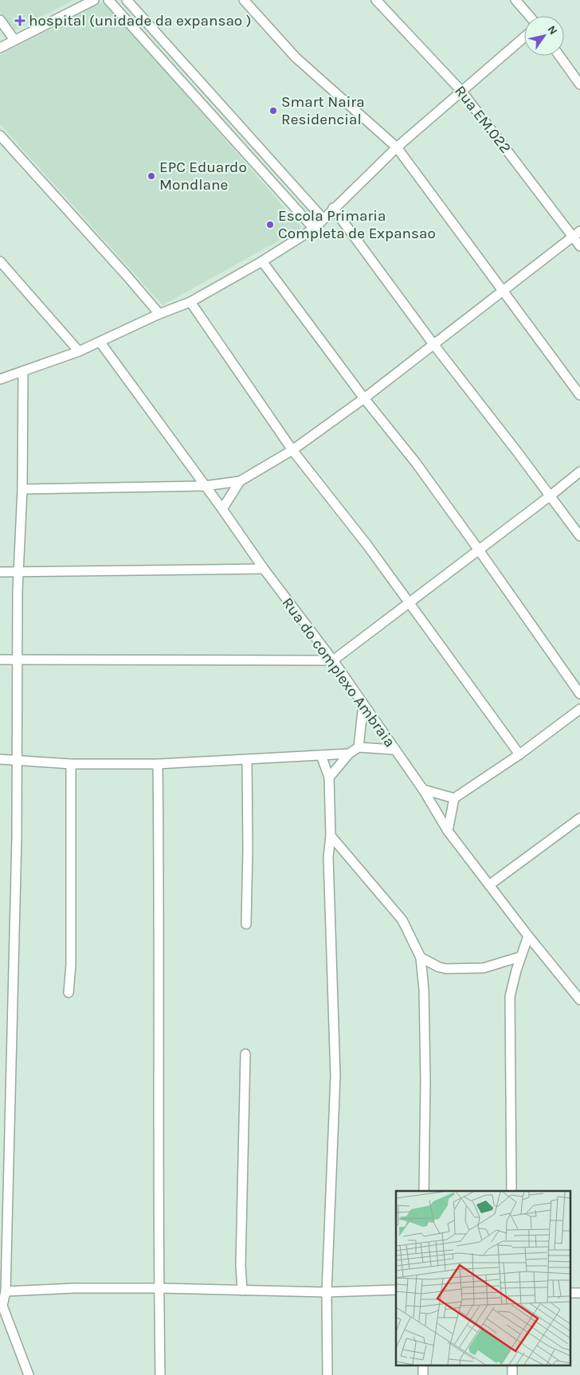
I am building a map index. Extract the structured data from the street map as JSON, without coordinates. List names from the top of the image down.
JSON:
{
  "streets": {
    "street": ["Rua EM.022", "Rua do complexo Ambraia"]
  },
  "places": {
    "health": ["hospital (unidade da expansao )"],
    "other": ["Smart Naira Residencial", "EPC Eduardo Mondlane", "Escola Primaria Completa de Expansao"]
  },
  "north": "top right"
}
